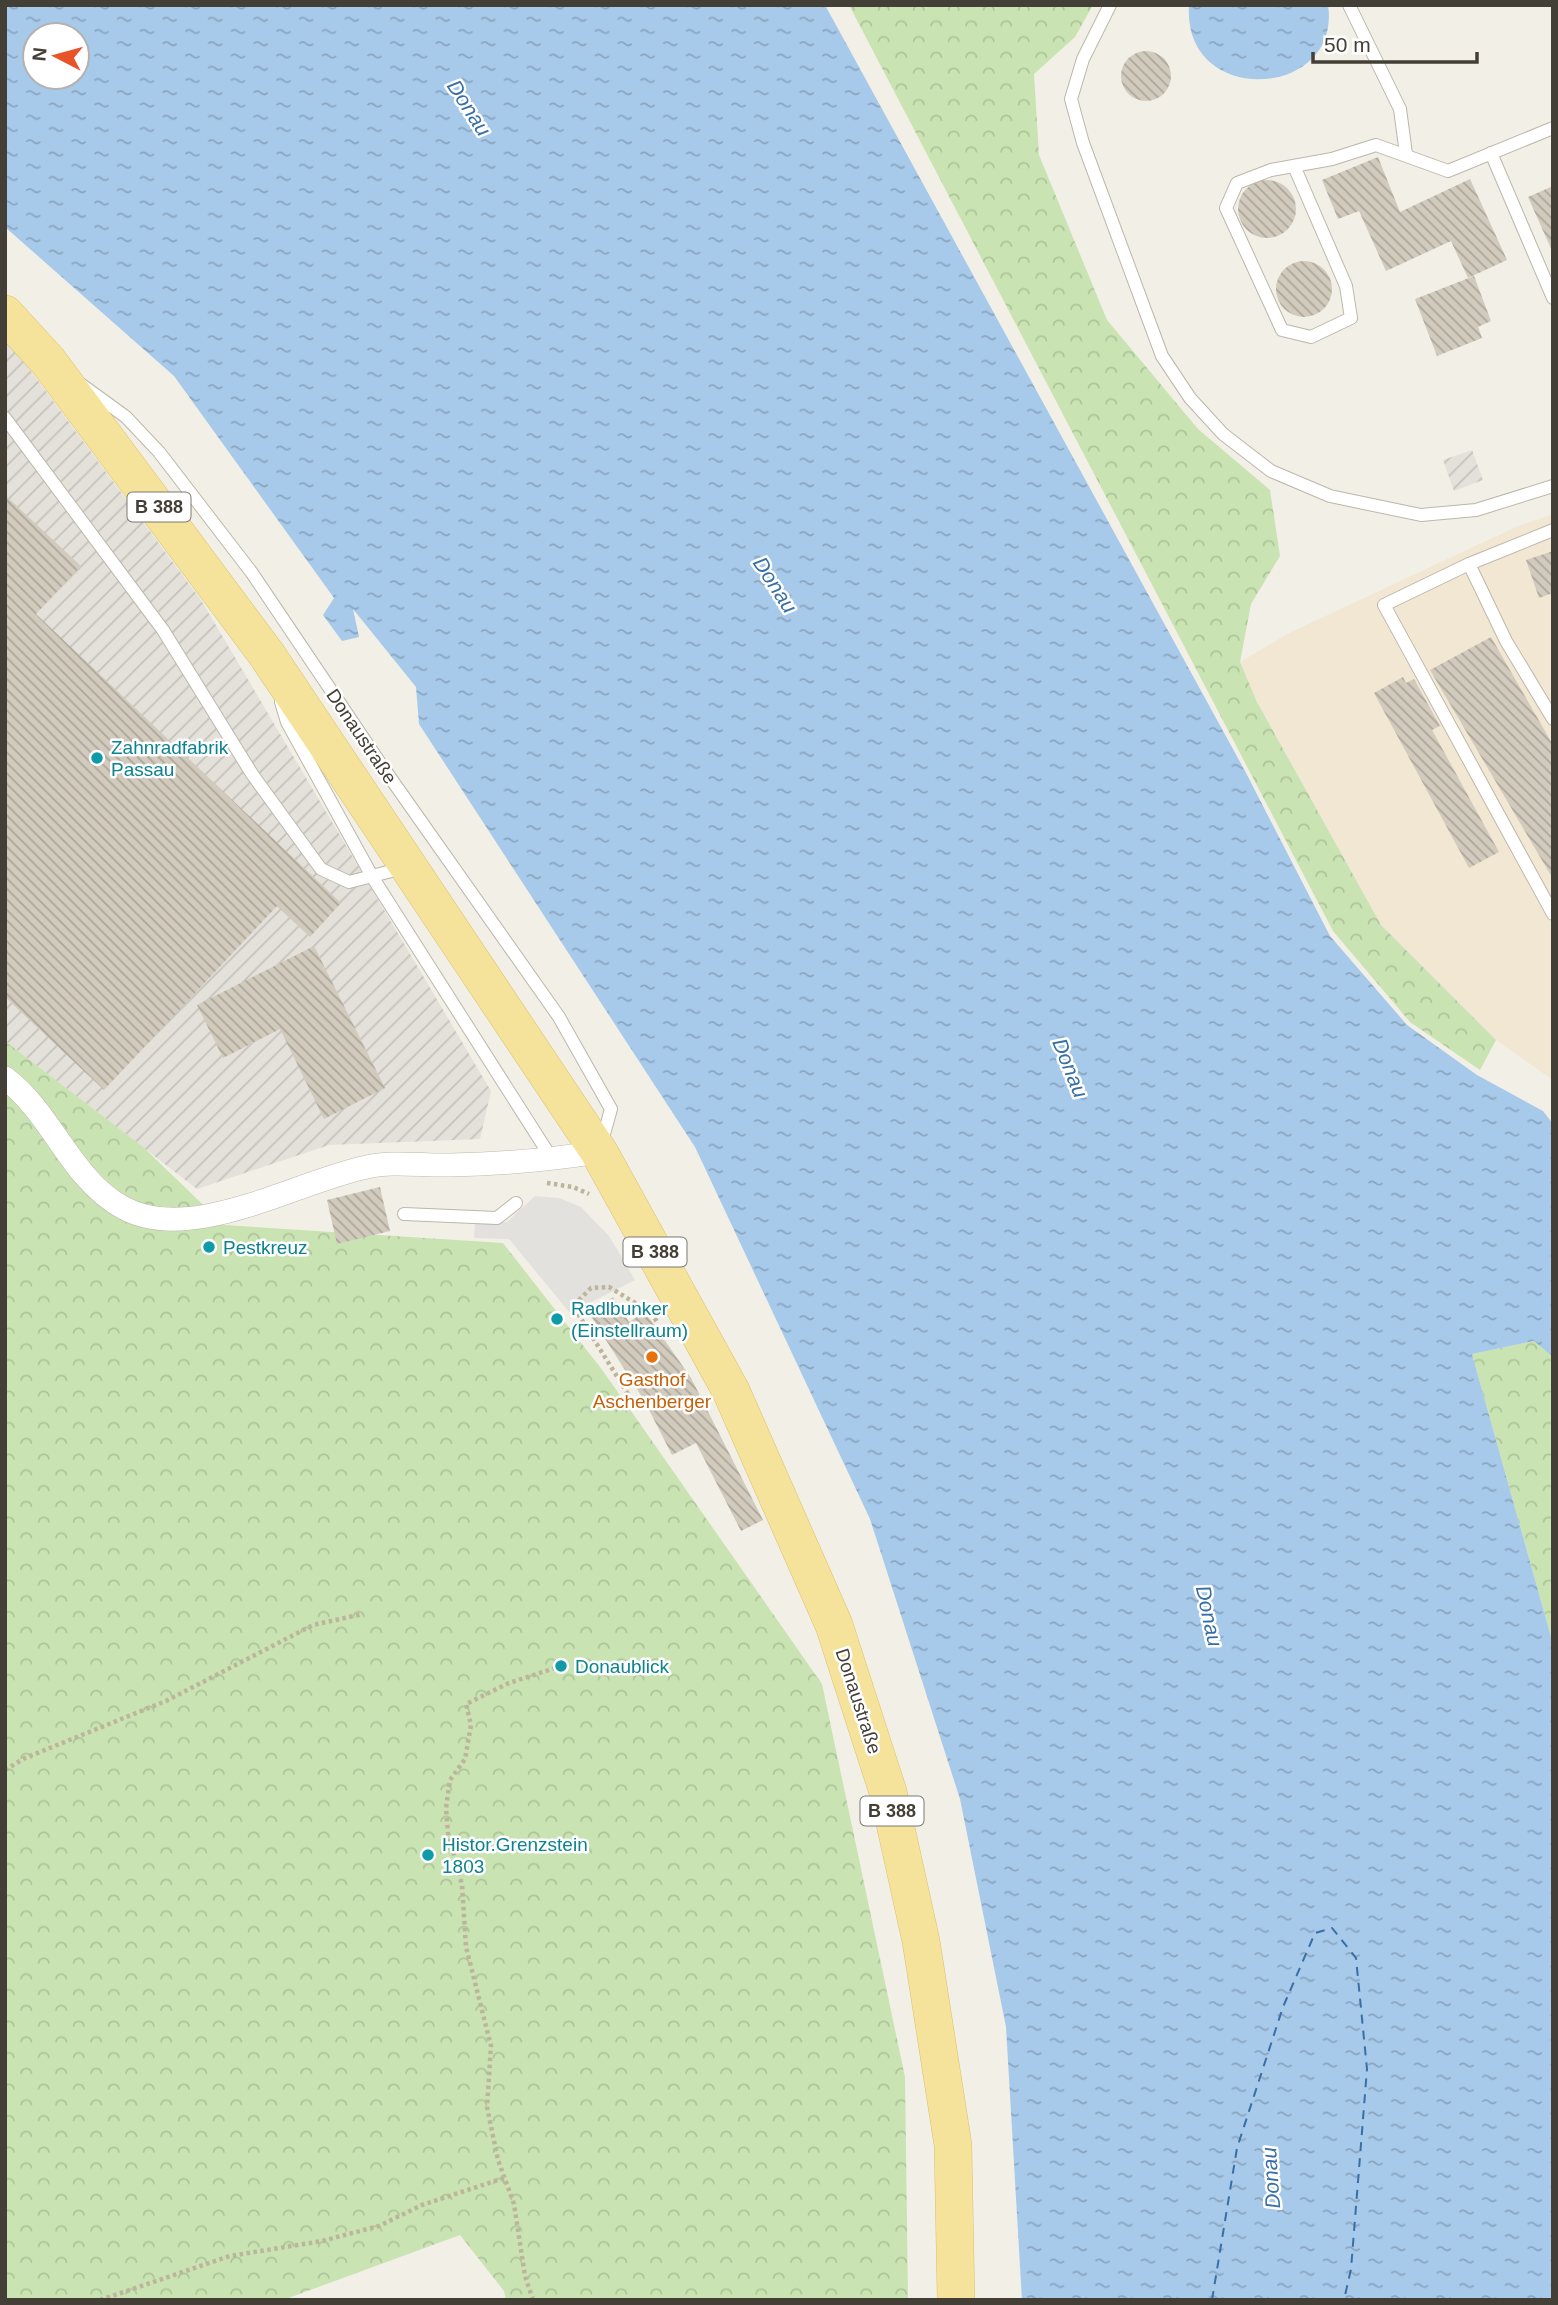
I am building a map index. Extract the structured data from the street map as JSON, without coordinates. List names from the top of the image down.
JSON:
{
  "streets": {
    "main road": ["B 388", "Donaustraße"]
  },
  "water": ["Donau"],
  "places": [
    "Zahnradfabrik Passau",
    "Pestkreuz",
    "Radlbunker (Einstellraum)",
    "Gasthof Aschenberger",
    "Donaublick",
    "Histor.Grenzstein 1803"
  ],
  "scale_bar": "50 m",
  "north": "left"
}
